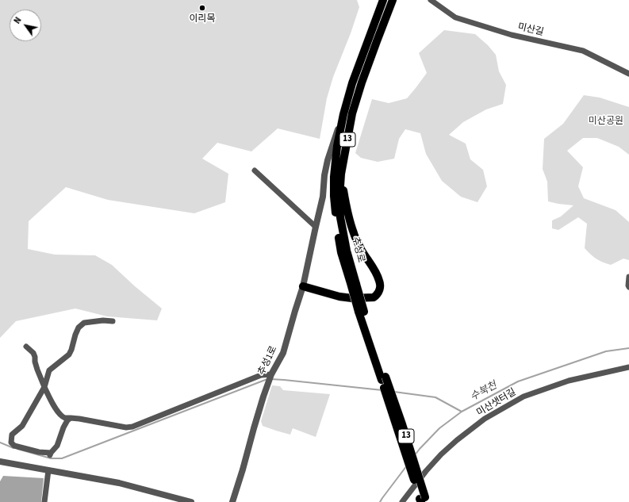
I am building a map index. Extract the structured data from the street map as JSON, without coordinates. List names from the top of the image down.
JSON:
{
  "streets": {
    "main road": ["13", "추성로"],
    "street": ["미산길", "추성1로", "미산샛터길"]
  },
  "crossings": [
    ["추성로", "추성1로"]
  ],
  "water": ["수북천"],
  "parks": ["미산공원"],
  "places": ["이리목"],
  "north": "top left"
}
